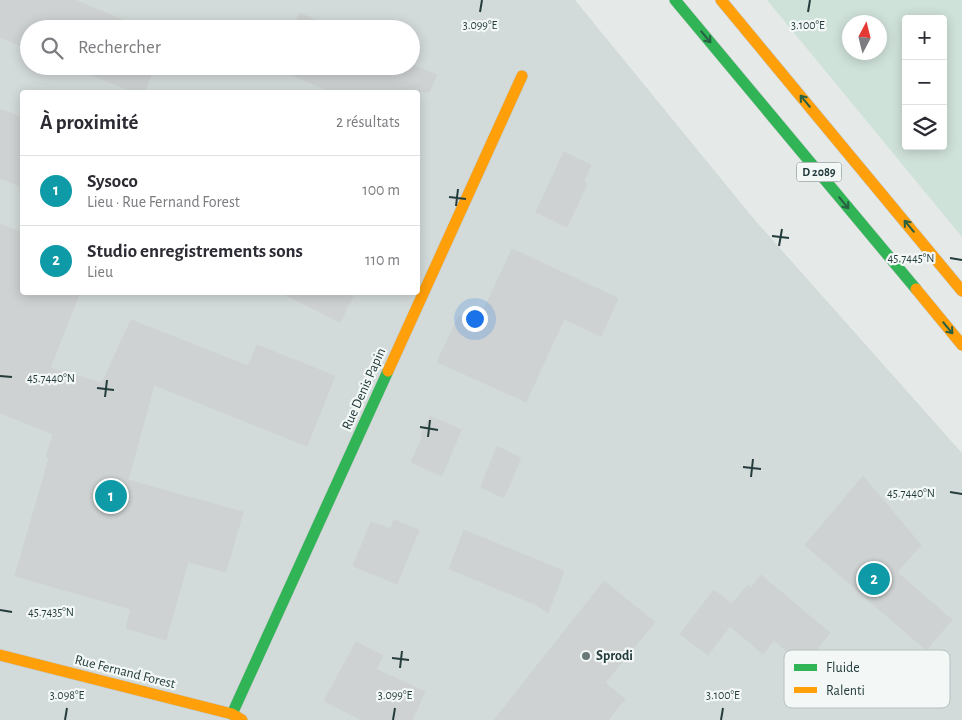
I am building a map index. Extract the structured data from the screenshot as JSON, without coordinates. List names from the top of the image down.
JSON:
{
  "streets": {
    "main road": ["D 2089", "Rue Denis Papin", "Rue Fernand Forest"]
  },
  "crossings": [
    ["Rue Denis Papin", "Rue Fernand Forest"]
  ],
  "places": ["Sprodi"],
  "legend": ["Fluide", "Ralenti"],
  "north": "top",
  "page": {
    "map_buttons": ["+", "−"],
    "search": "Rechercher",
    "heading": ["À proximité", "2 résultats"],
    "list": [
      {
        "mark": "1",
        "name": "Sysoco",
        "note": "Lieu · Rue Fernand Forest",
        "value": "100 m"
      },
      {
        "mark": "2",
        "name": "Studio enregistrements sons",
        "note": "Lieu",
        "value": "110 m"
      }
    ],
    "pins": ["1", "2"]
  },
  "coordinates": [
    "3.099°E",
    "3.100°E",
    "45.7445°N",
    "45.7440°N",
    "45.7435°N",
    "3.098°E"
  ]
}
